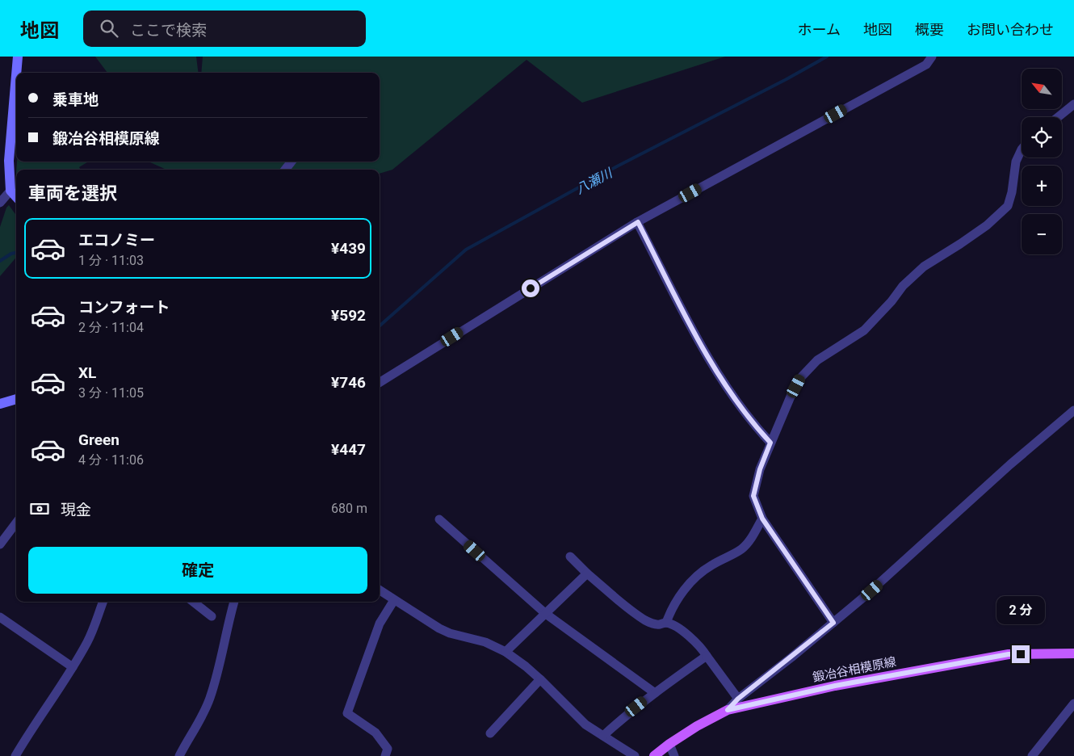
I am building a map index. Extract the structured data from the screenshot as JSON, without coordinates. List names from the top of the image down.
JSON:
{
  "streets": {
    "main road": ["鍛冶谷相模原線"]
  },
  "water": ["八瀬川"],
  "north": "top left",
  "page": {
    "header": "地図",
    "search": "ここで検索",
    "nav": [
      "ホーム",
      "地図",
      "概要",
      "お問い合わせ"
    ],
    "map_buttons": ["+", "−"],
    "banner": ["乗車地", "鍛冶谷相模原線"],
    "heading": "車両を選択",
    "list": [
      {
        "name": "エコノミー",
        "note": "1 分 · 11:03",
        "value": "¥439"
      },
      {
        "name": "コンフォート",
        "note": "2 分 · 11:04",
        "value": "¥592"
      },
      {
        "name": "XL",
        "note": "3 分 · 11:05",
        "value": "¥746"
      },
      {
        "name": "Green",
        "note": "4 分 · 11:06",
        "value": "¥447"
      }
    ],
    "pay": ["現金", "680 m"],
    "buttons": "確定",
    "bubble": "2 分"
  }
}
